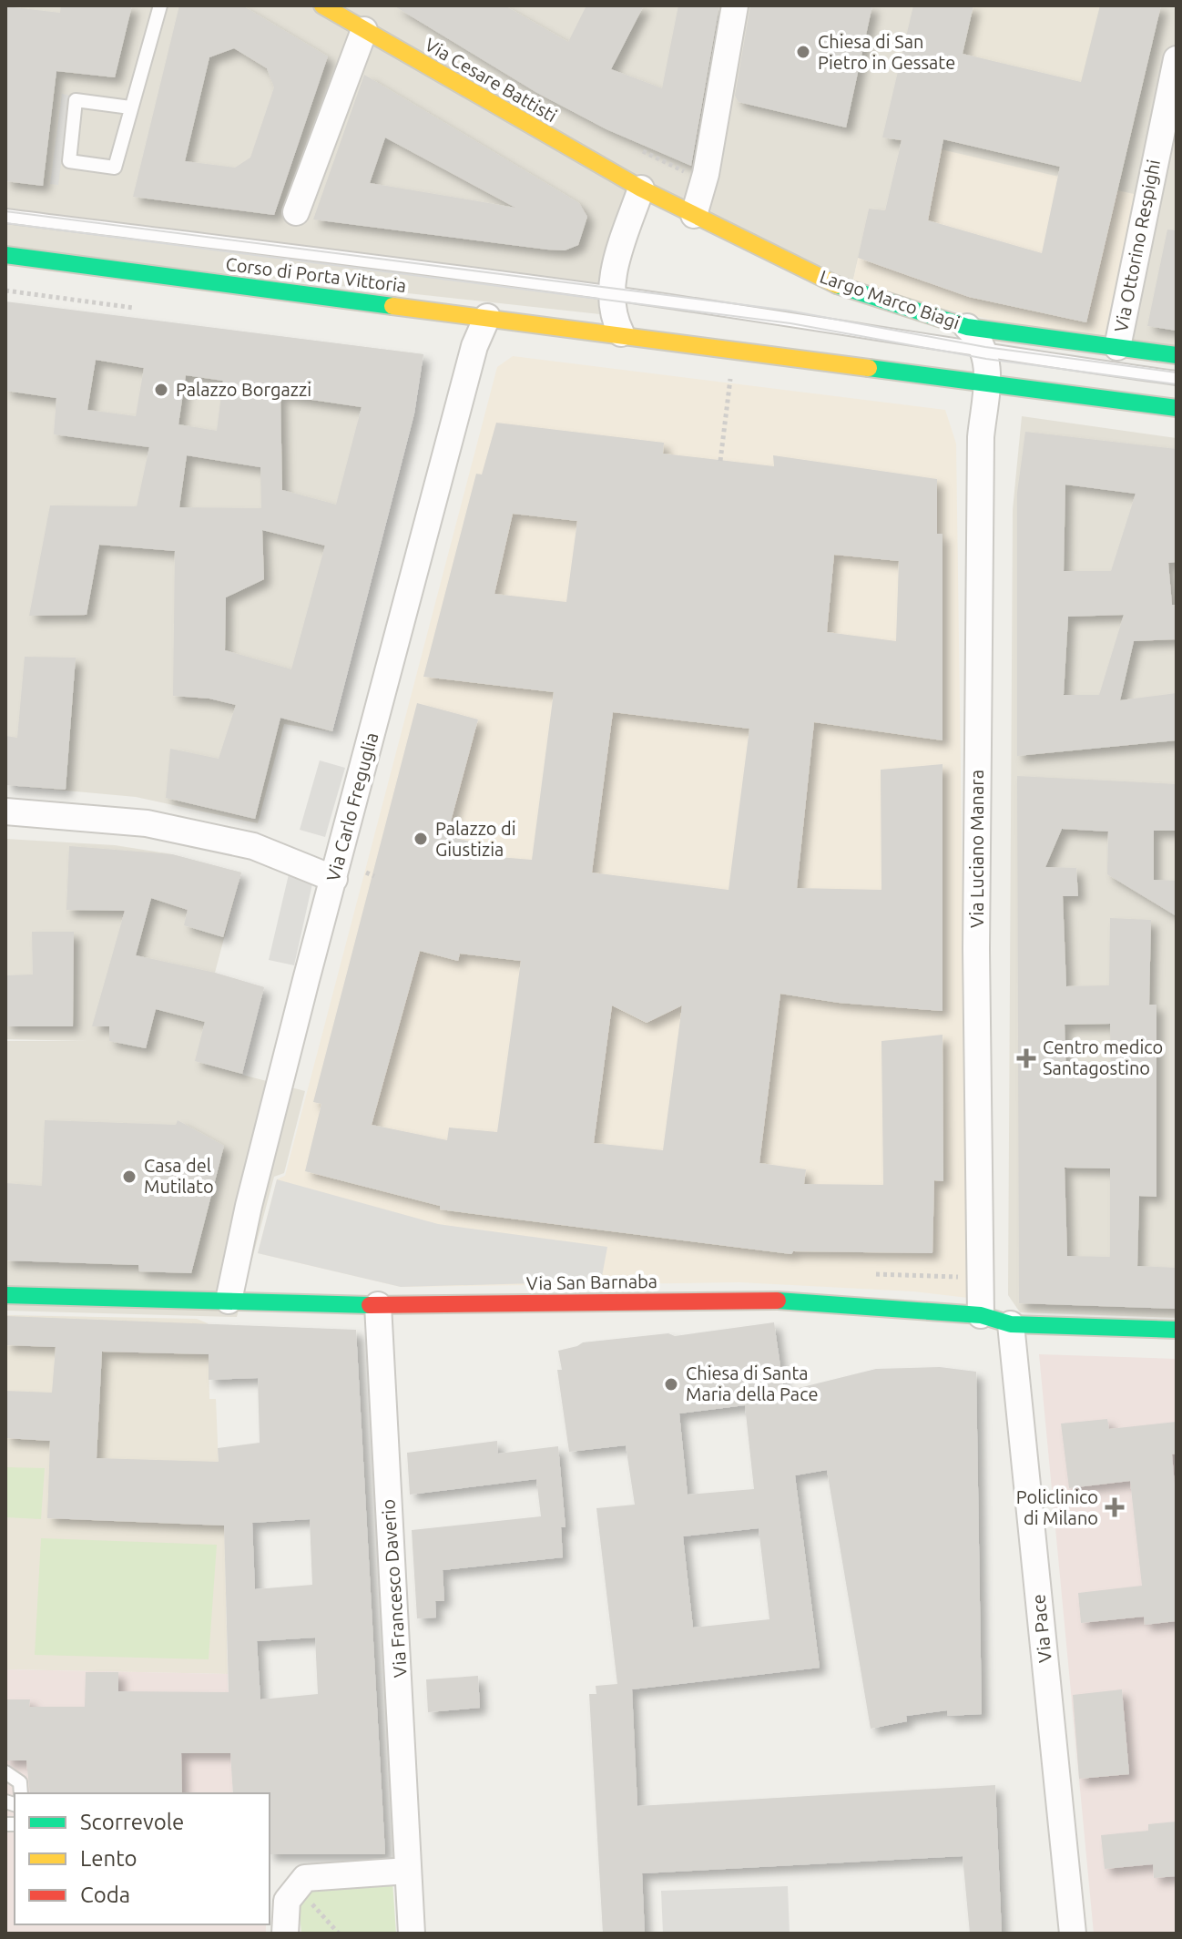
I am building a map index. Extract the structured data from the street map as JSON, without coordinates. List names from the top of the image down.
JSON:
{
  "streets": {
    "street": [
      "Via Cesare Battisti",
      "Via Ottorino Respighi",
      "Corso di Porta Vittoria",
      "Largo Marco Biagi",
      "Via Carlo Freguglia",
      "Via Luciano Manara",
      "Via San Barnaba",
      "Via Francesco Daverio",
      "Via Pace"
    ]
  },
  "crossings": [
    ["Via Cesare Battisti", "Largo Marco Biagi"],
    ["Corso di Porta Vittoria", "Largo Marco Biagi"],
    ["Corso di Porta Vittoria", "Via Carlo Freguglia"],
    ["Via Carlo Freguglia", "Via San Barnaba"],
    ["Via Luciano Manara", "Via San Barnaba"],
    ["Via San Barnaba", "Via Francesco Daverio"],
    ["Via San Barnaba", "Via Pace"]
  ],
  "places": {
    "other": [
      "Chiesa di San Pietro in Gessate",
      "Palazzo Borgazzi",
      "Palazzo di Giustizia",
      "Casa del Mutilato",
      "Chiesa di Santa Maria della Pace"
    ],
    "health": ["Centro medico Santagostino", "Policlinico di Milano"]
  },
  "legend": ["Scorrevole", "Lento", "Coda"]
}
